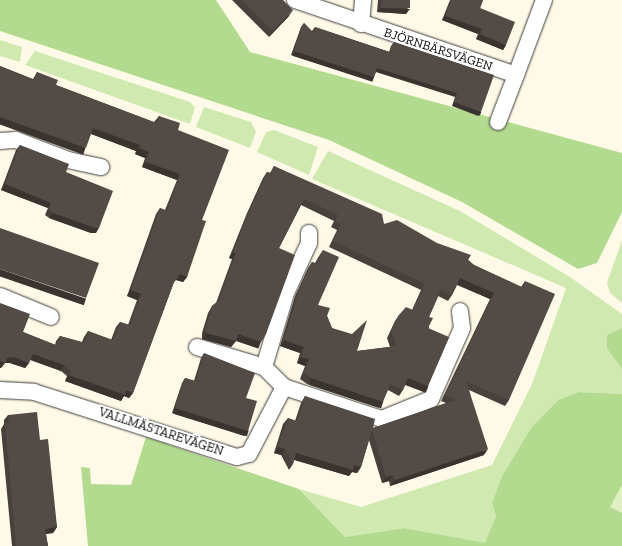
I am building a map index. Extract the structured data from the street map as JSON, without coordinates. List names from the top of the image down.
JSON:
{
  "streets": {
    "street": ["BJÖRNBÄRSVÄGEN", "VALLMÄSTAREVÄGEN"]
  }
}
